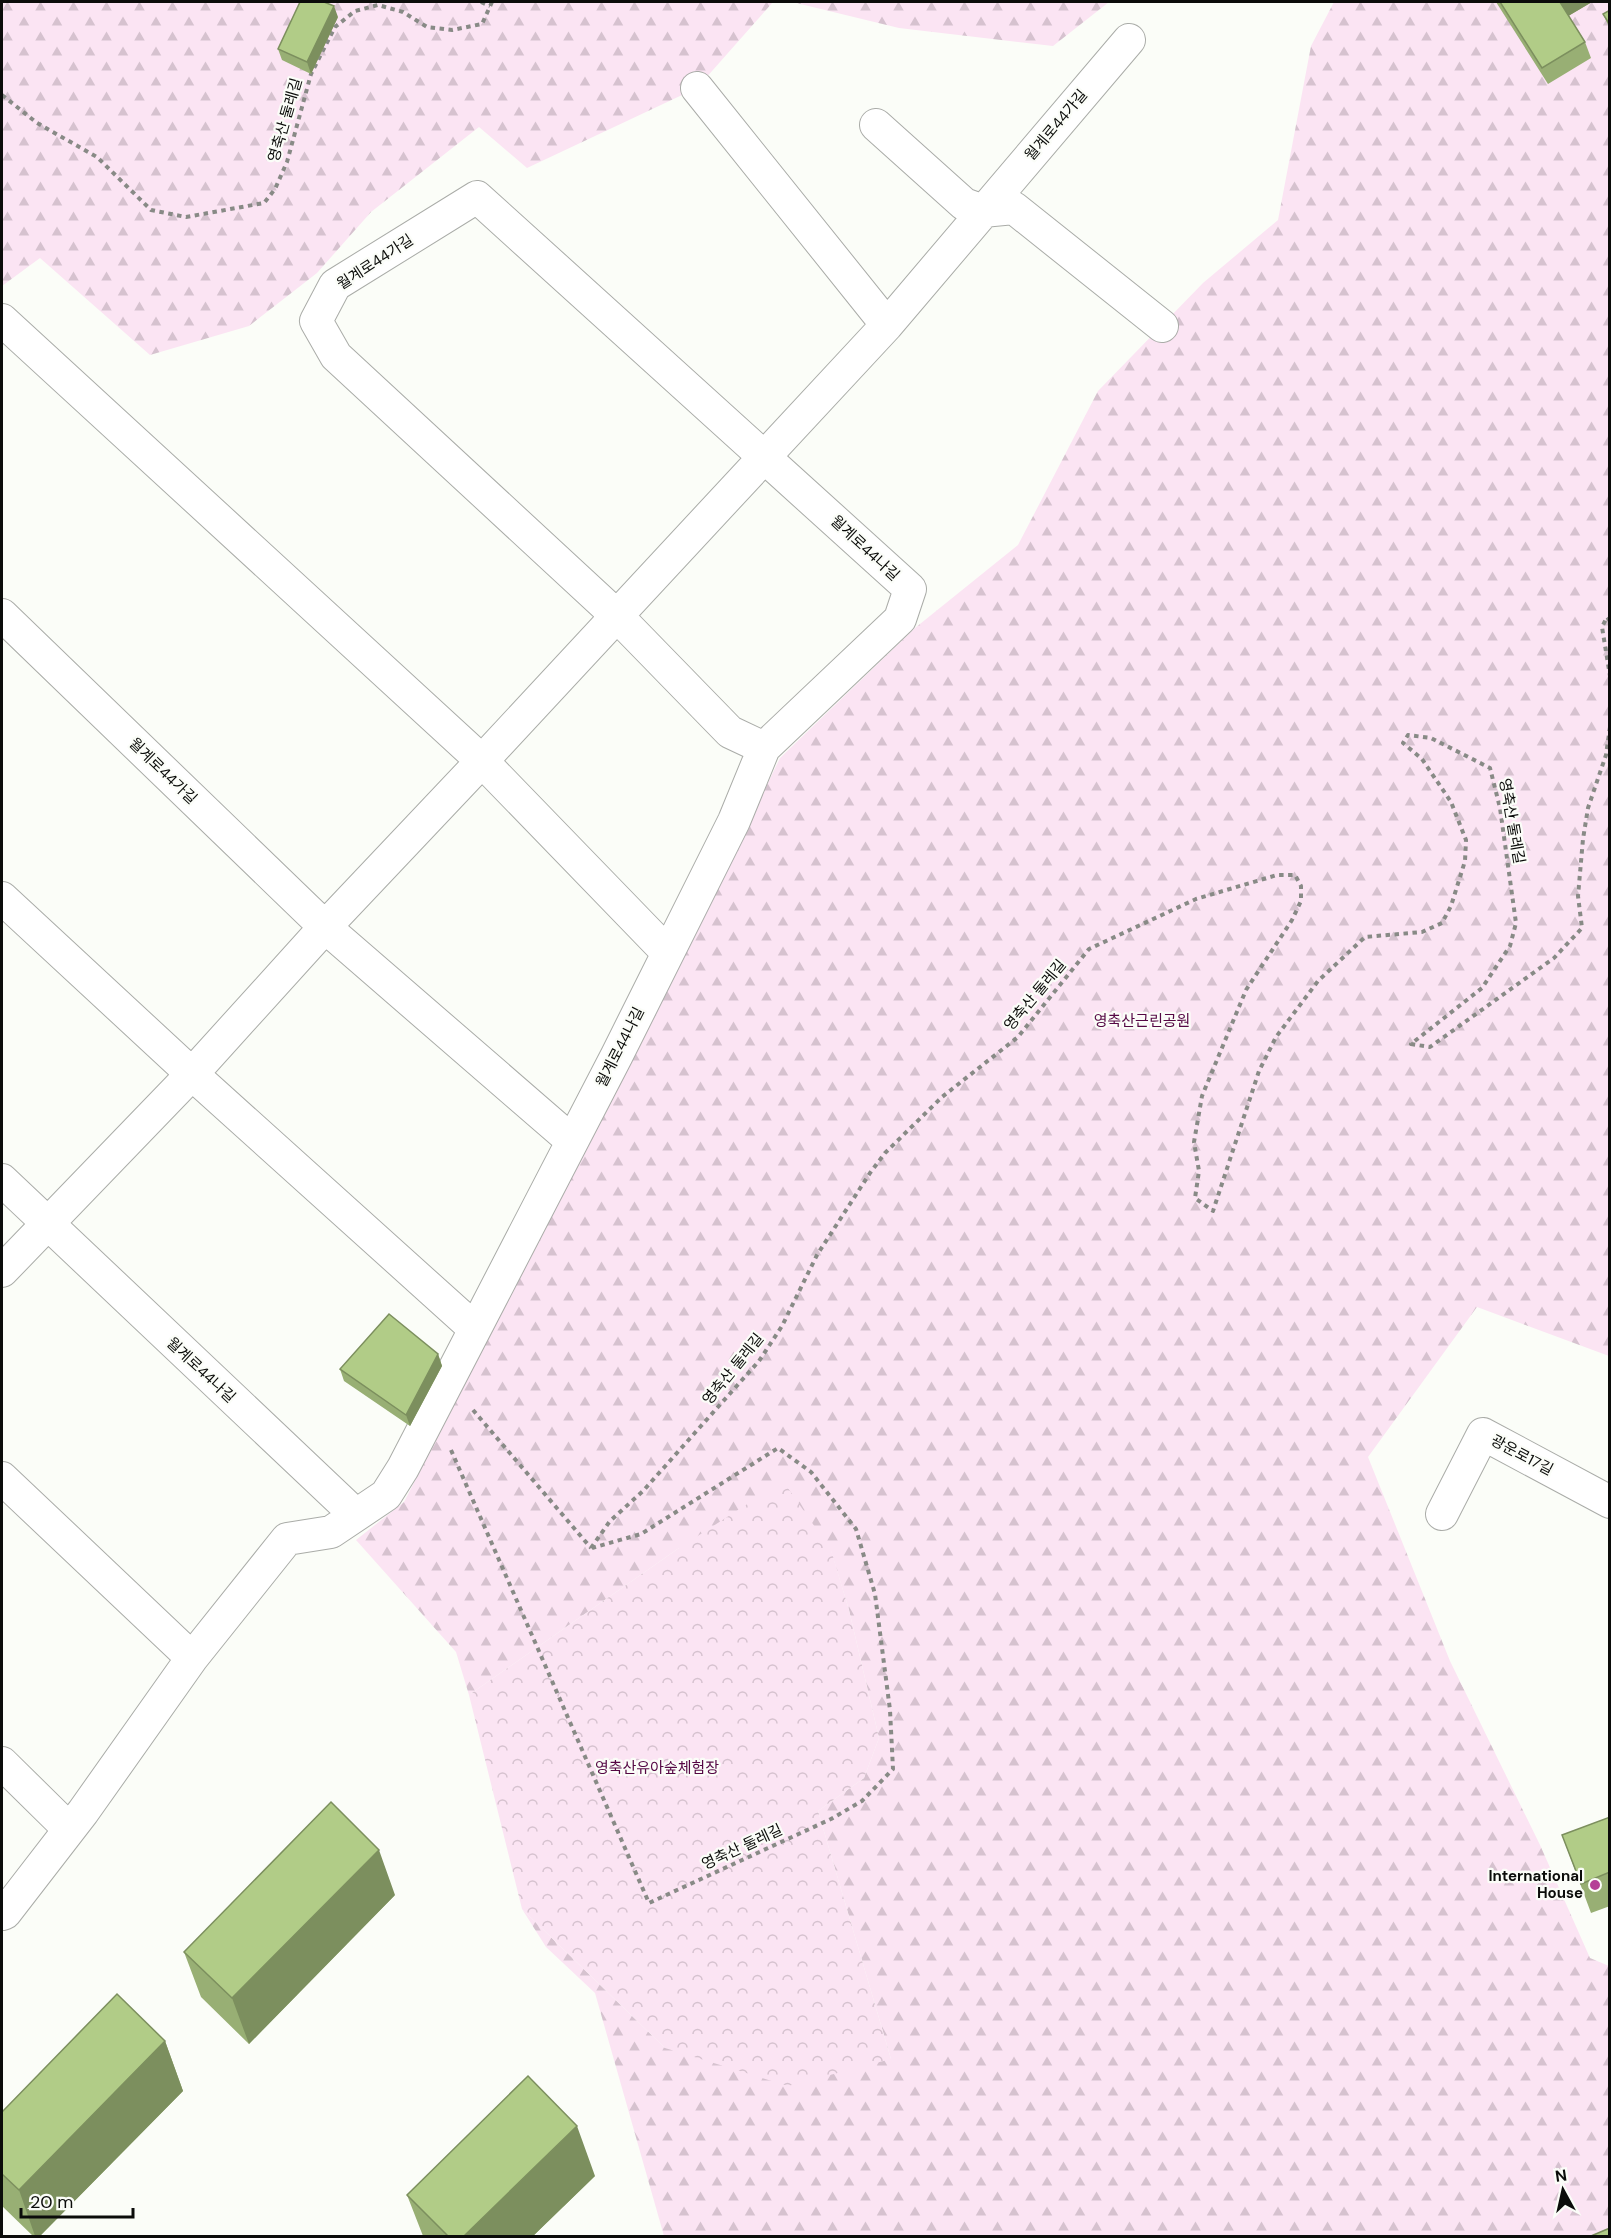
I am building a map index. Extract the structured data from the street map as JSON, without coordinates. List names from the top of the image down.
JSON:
{
  "streets": {
    "street": ["월계로44가길", "월계로44나길", "광운로17길"],
    "path": ["영축산 둘레길"]
  },
  "crossings": [
    ["영축산 둘레길", "월계로44나길"],
    ["월계로44가길", "월계로44나길"]
  ],
  "parks": ["영축산근린공원", "영축산유아숲체험장"],
  "places": ["International House"],
  "scale_bar": "20 m",
  "north": "top"
}
